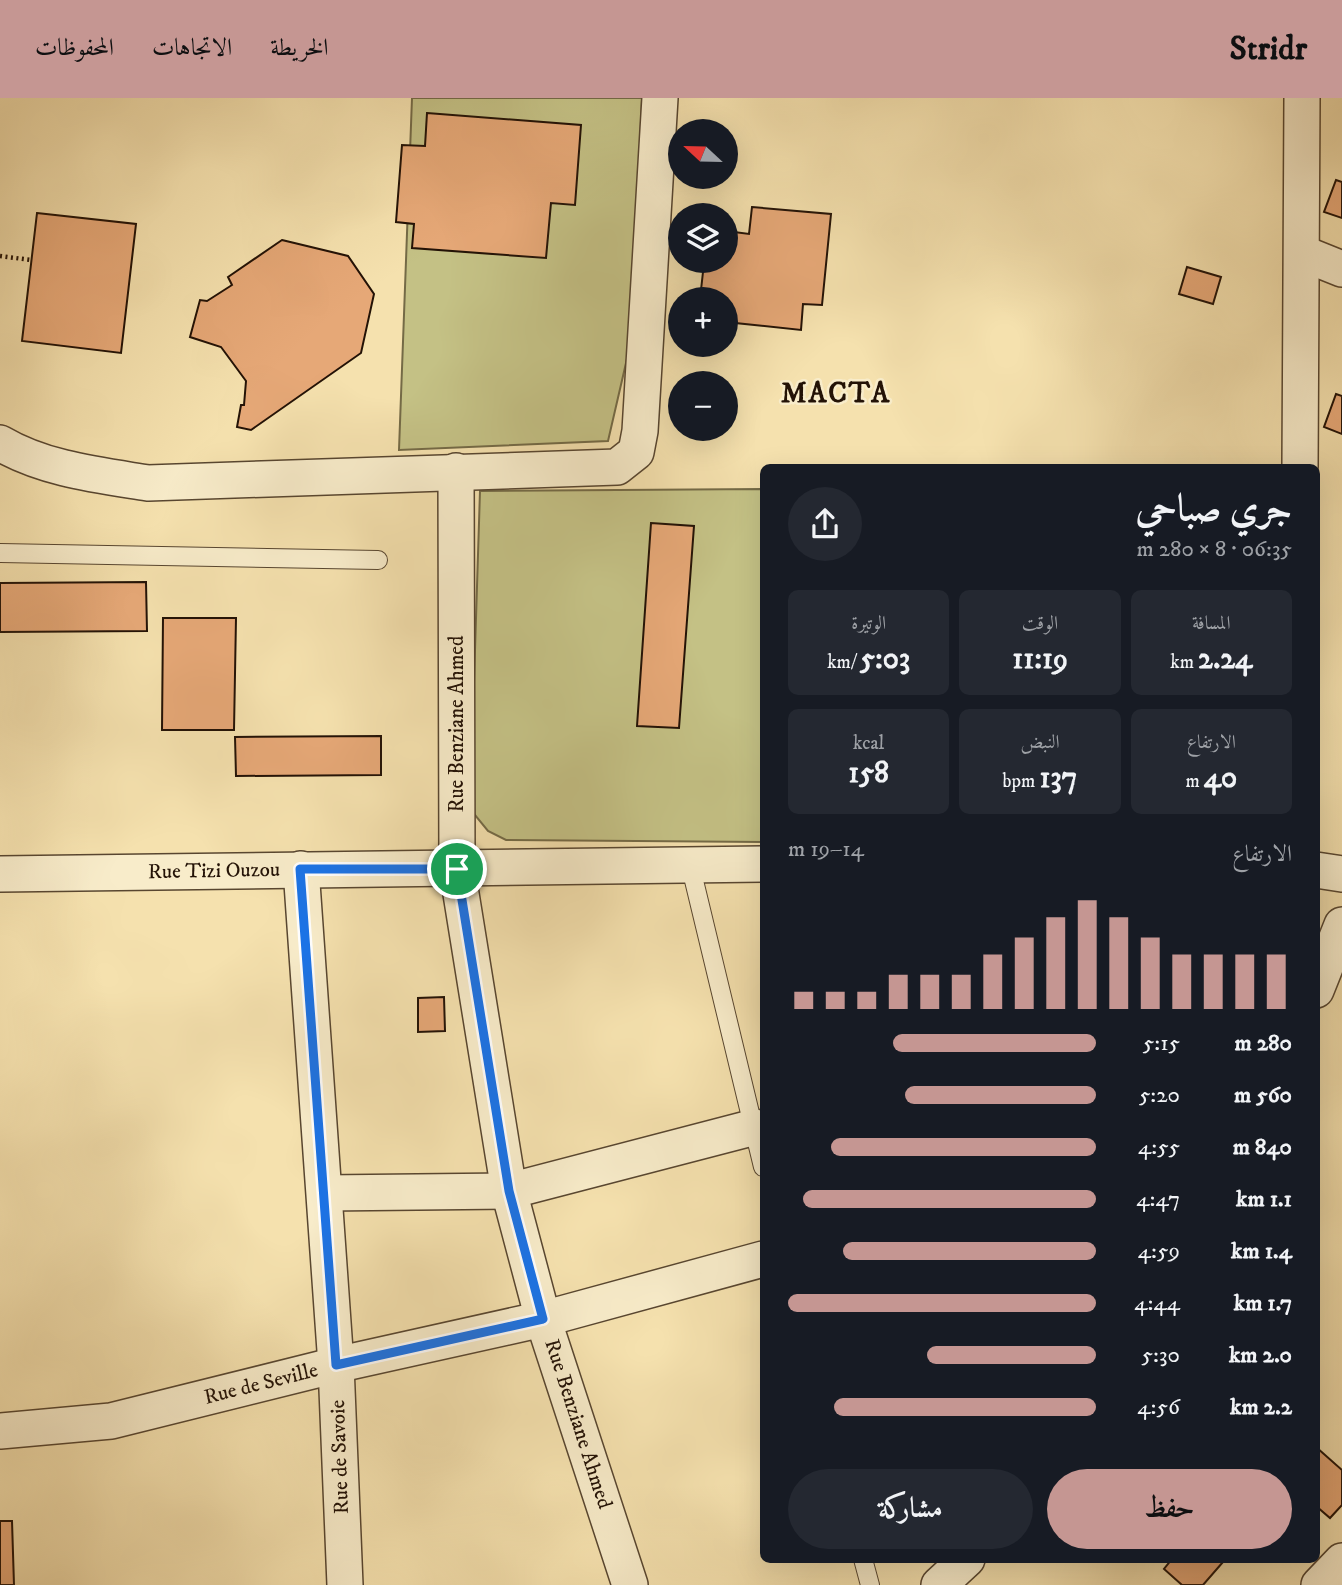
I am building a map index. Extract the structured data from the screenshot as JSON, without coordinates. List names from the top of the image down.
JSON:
{
  "streets": {
    "street": [
      "Rue Benziane Ahmed",
      "Rue Tizi Ouzou",
      "Rue de Seville",
      "Rue de Savoie"
    ]
  },
  "crossings": [
    ["Rue Benziane Ahmed", "Rue Tizi Ouzou"],
    ["Rue Benziane Ahmed", "Rue de Seville"],
    ["Rue Tizi Ouzou", "Rue de Savoie"],
    ["Rue de Seville", "Rue de Savoie"]
  ],
  "districts": ["MACTA"],
  "north": "left",
  "page": {
    "header": "Stridr",
    "nav": ["الخريطة", "الاتجاهات", "المحفوظات"],
    "map_buttons": ["+", "−"],
    "heading": ["جري صباحي", "06:35 · 8 × 280 m"],
    "stats": [
      ["المسافة", "2.24 km"],
      ["الوقت", "11:19"],
      ["الوتيرة", "5:03 /km"],
      ["الارتفاع", "40 m"],
      ["النبض", "137 bpm"],
      ["kcal", "158"]
    ],
    "chart": ["الارتفاع", "14–19 m"],
    "list": [
      {
        "name": "280 m",
        "note": "5:15"
      },
      {
        "name": "560 m",
        "note": "5:20"
      },
      {
        "name": "840 m",
        "note": "4:55"
      },
      {
        "name": "1.1 km",
        "note": "4:47"
      },
      {
        "name": "1.4 km",
        "note": "4:59"
      },
      {
        "name": "1.7 km",
        "note": "4:44"
      },
      {
        "name": "2.0 km",
        "note": "5:30"
      },
      {
        "name": "2.2 km",
        "note": "4:56"
      }
    ],
    "buttons": ["حفظ", "مشاركة"]
  }
}
